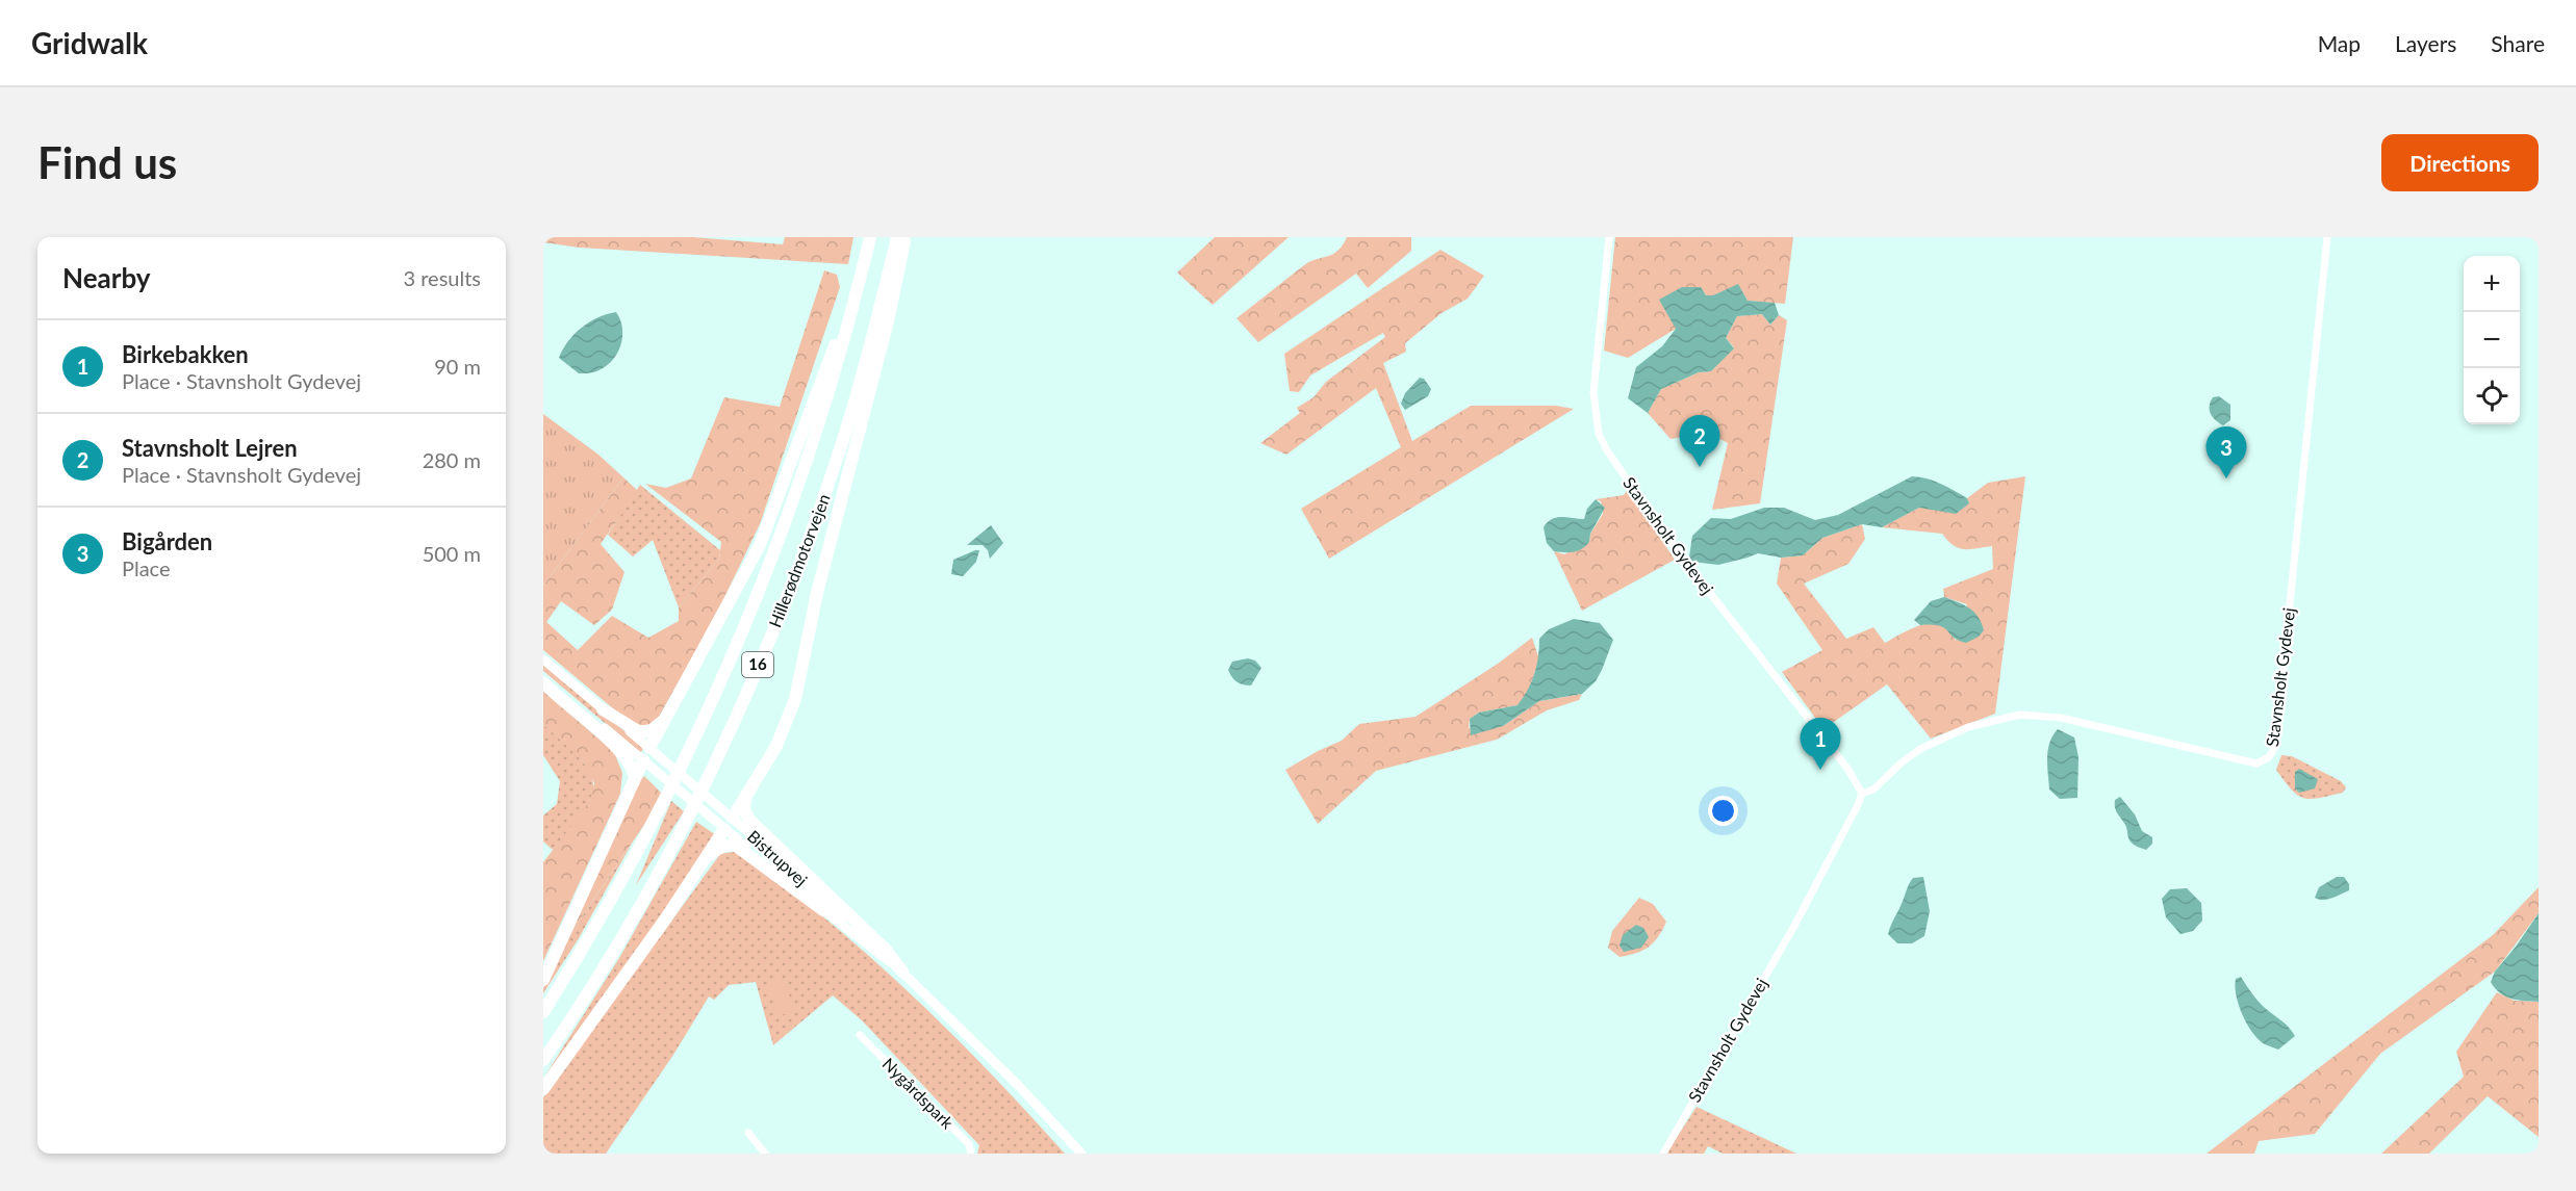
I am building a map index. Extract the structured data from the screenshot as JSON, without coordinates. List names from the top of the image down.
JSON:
{
  "streets": {
    "highway": ["Hillerødmotorvejen", "16"],
    "main road": ["Bistrupvej"],
    "street": ["Stavnsholt Gydevej", "Nygårdspark"]
  },
  "page": {
    "header": "Gridwalk",
    "nav": ["Map", "Layers", "Share"],
    "buttons": "Directions",
    "title": "Find us",
    "heading": ["Nearby", "3 results"],
    "map_buttons": ["+", "−"],
    "list": [
      {
        "mark": "1",
        "name": "Birkebakken",
        "note": "Place · Stavnsholt Gydevej",
        "value": "90 m"
      },
      {
        "mark": "2",
        "name": "Stavnsholt Lejren",
        "note": "Place · Stavnsholt Gydevej",
        "value": "280 m"
      },
      {
        "mark": "3",
        "name": "Bigården",
        "note": "Place",
        "value": "500 m"
      }
    ],
    "pins": ["2", "3", "1"]
  }
}
